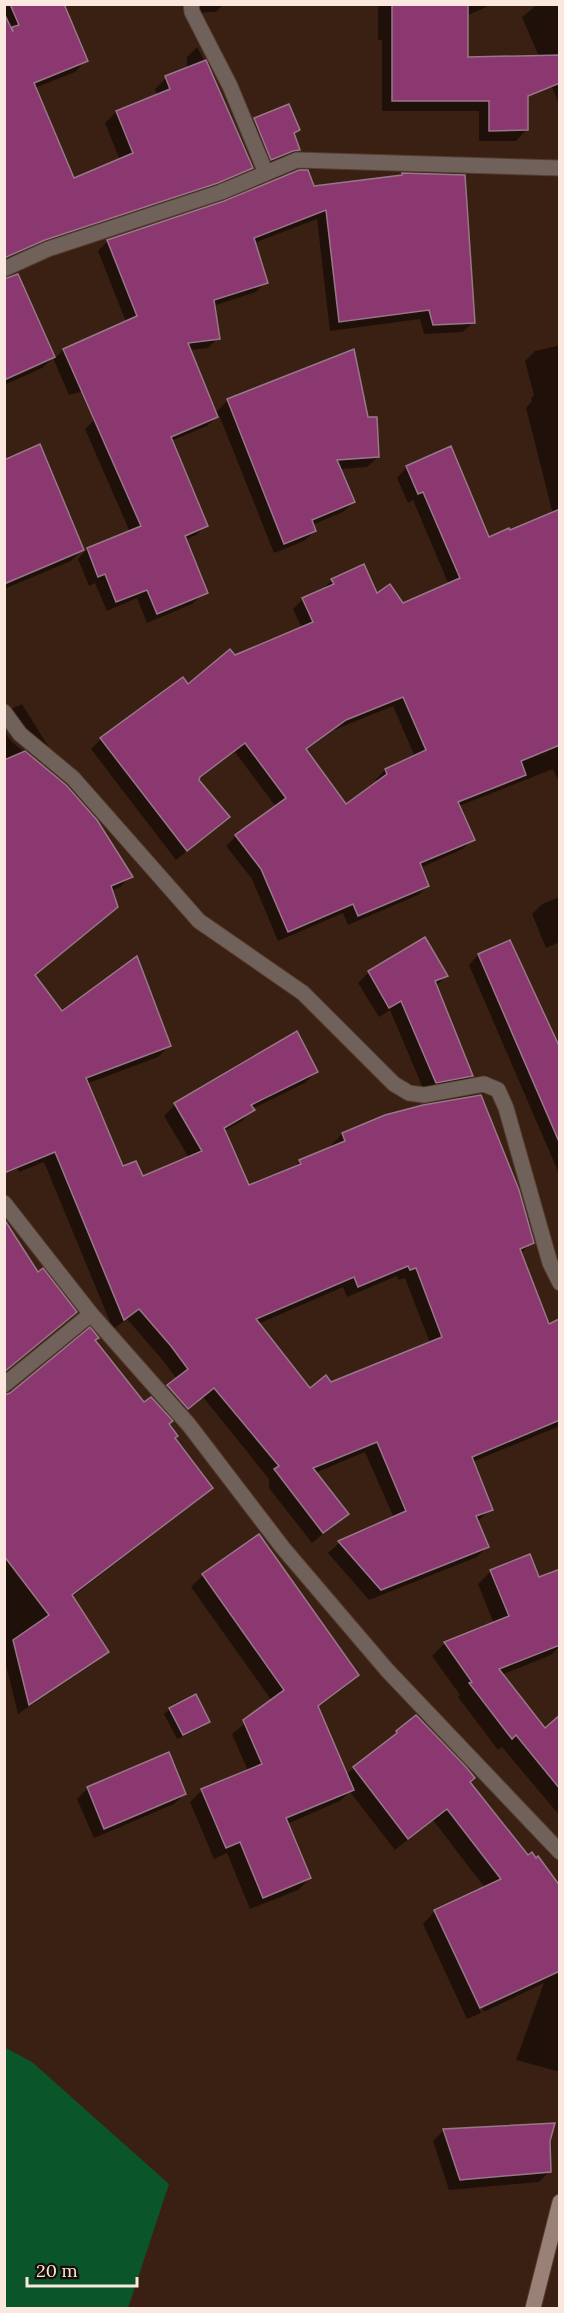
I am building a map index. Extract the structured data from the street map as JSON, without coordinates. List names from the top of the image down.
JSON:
{
  "scale_bar": "20 m"
}
